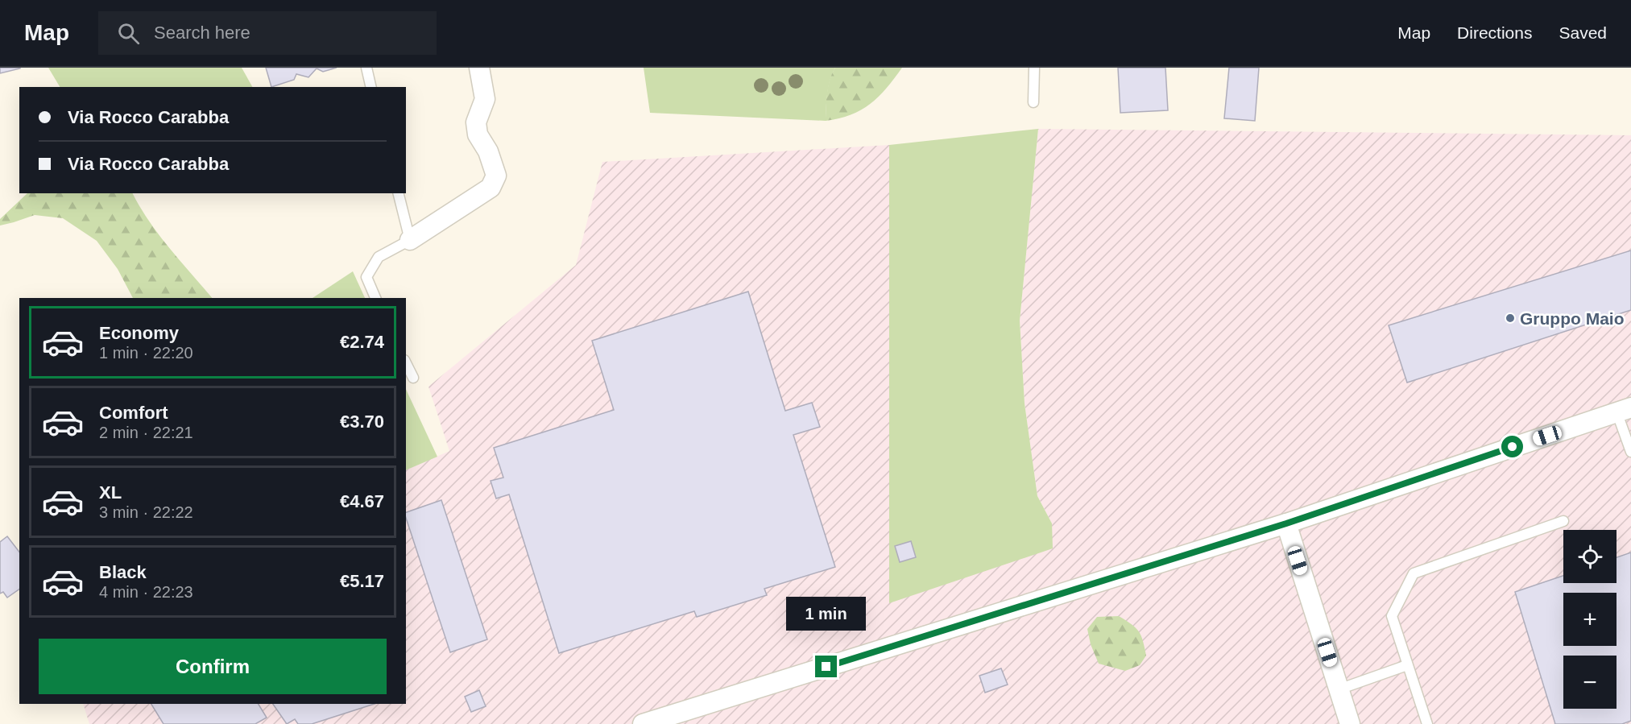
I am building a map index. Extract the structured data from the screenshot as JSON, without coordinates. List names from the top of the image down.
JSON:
{
  "places": ["Gruppo Maio"],
  "page": {
    "header": "Map",
    "search": "Search here",
    "nav": ["Map", "Directions", "Saved"],
    "banner": ["Via Rocco Carabba", "Via Rocco Carabba"],
    "list": [
      {
        "name": "Economy",
        "note": "1 min · 22:20",
        "value": "€2.74"
      },
      {
        "name": "Comfort",
        "note": "2 min · 22:21",
        "value": "€3.70"
      },
      {
        "name": "XL",
        "note": "3 min · 22:22",
        "value": "€4.67"
      },
      {
        "name": "Black",
        "note": "4 min · 22:23",
        "value": "€5.17"
      }
    ],
    "map_buttons": ["+", "−"],
    "bubble": "1 min",
    "buttons": "Confirm"
  }
}
